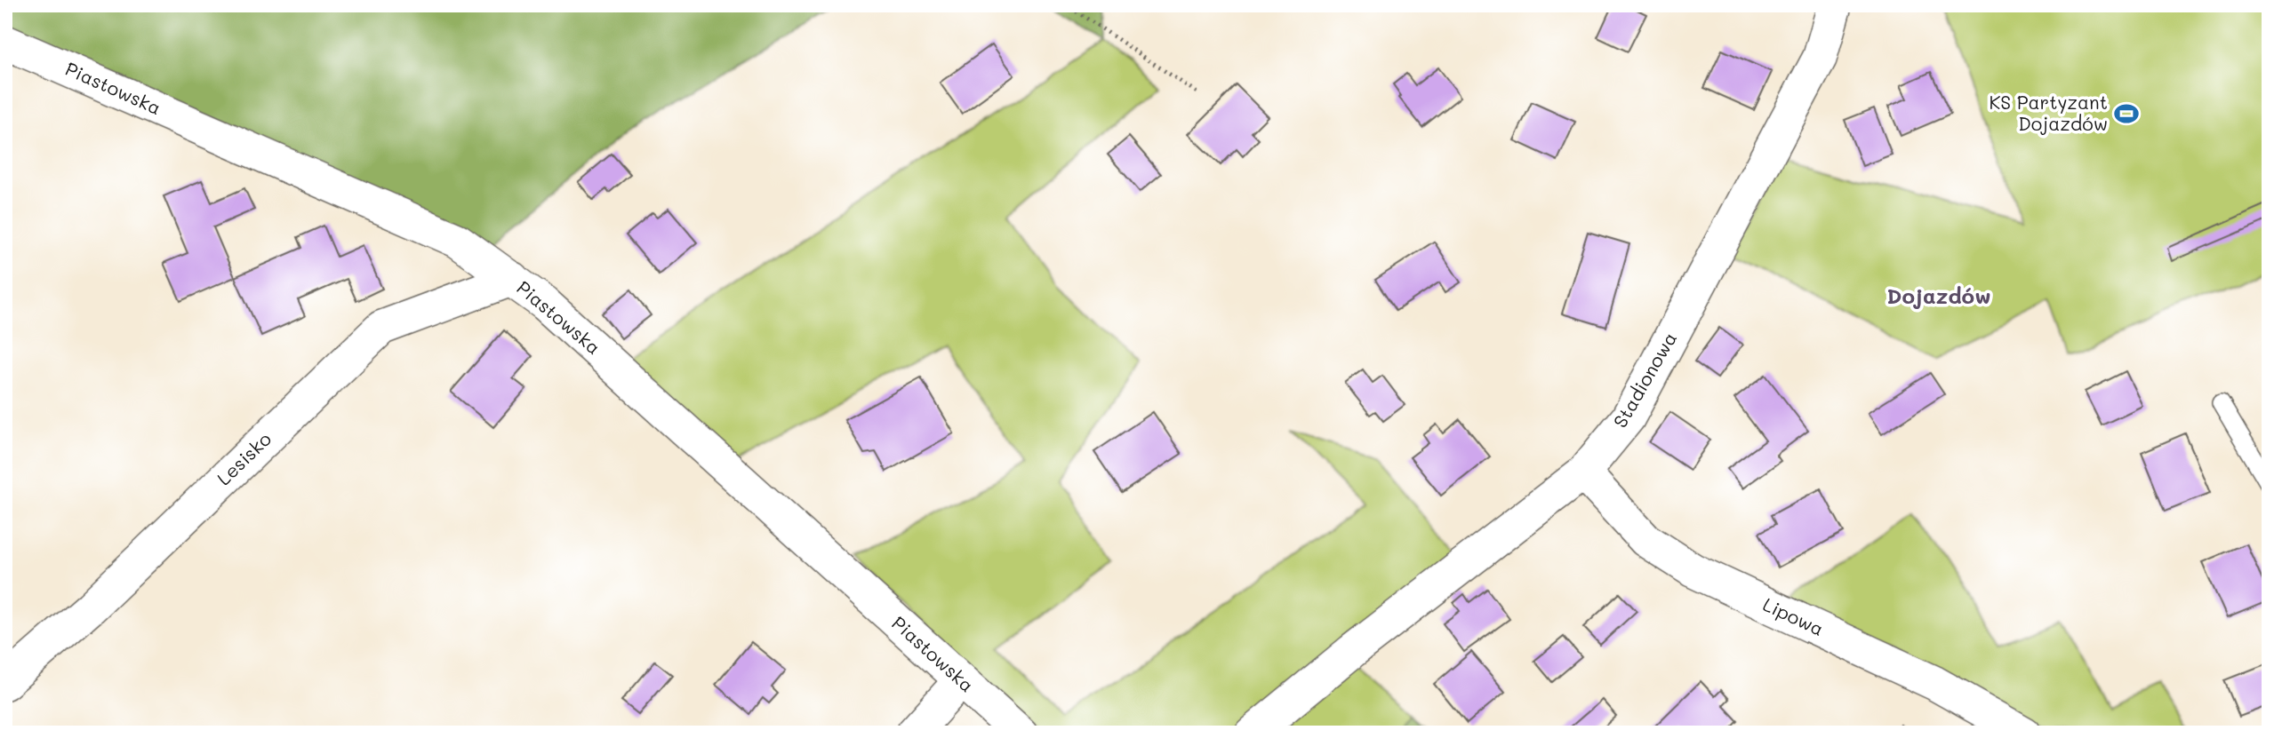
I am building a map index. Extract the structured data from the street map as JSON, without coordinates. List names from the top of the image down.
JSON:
{
  "streets": {
    "street": [
      "Piastowska",
      "Stadionowa",
      "Lesisko",
      "Lipowa"
    ]
  },
  "crossings": [
    ["Piastowska", "Lesisko"],
    ["Stadionowa", "Lipowa"]
  ],
  "districts": ["Dojazdów"],
  "places": {
    "sports": ["KS Partyzant Dojazdów"]
  }
}
